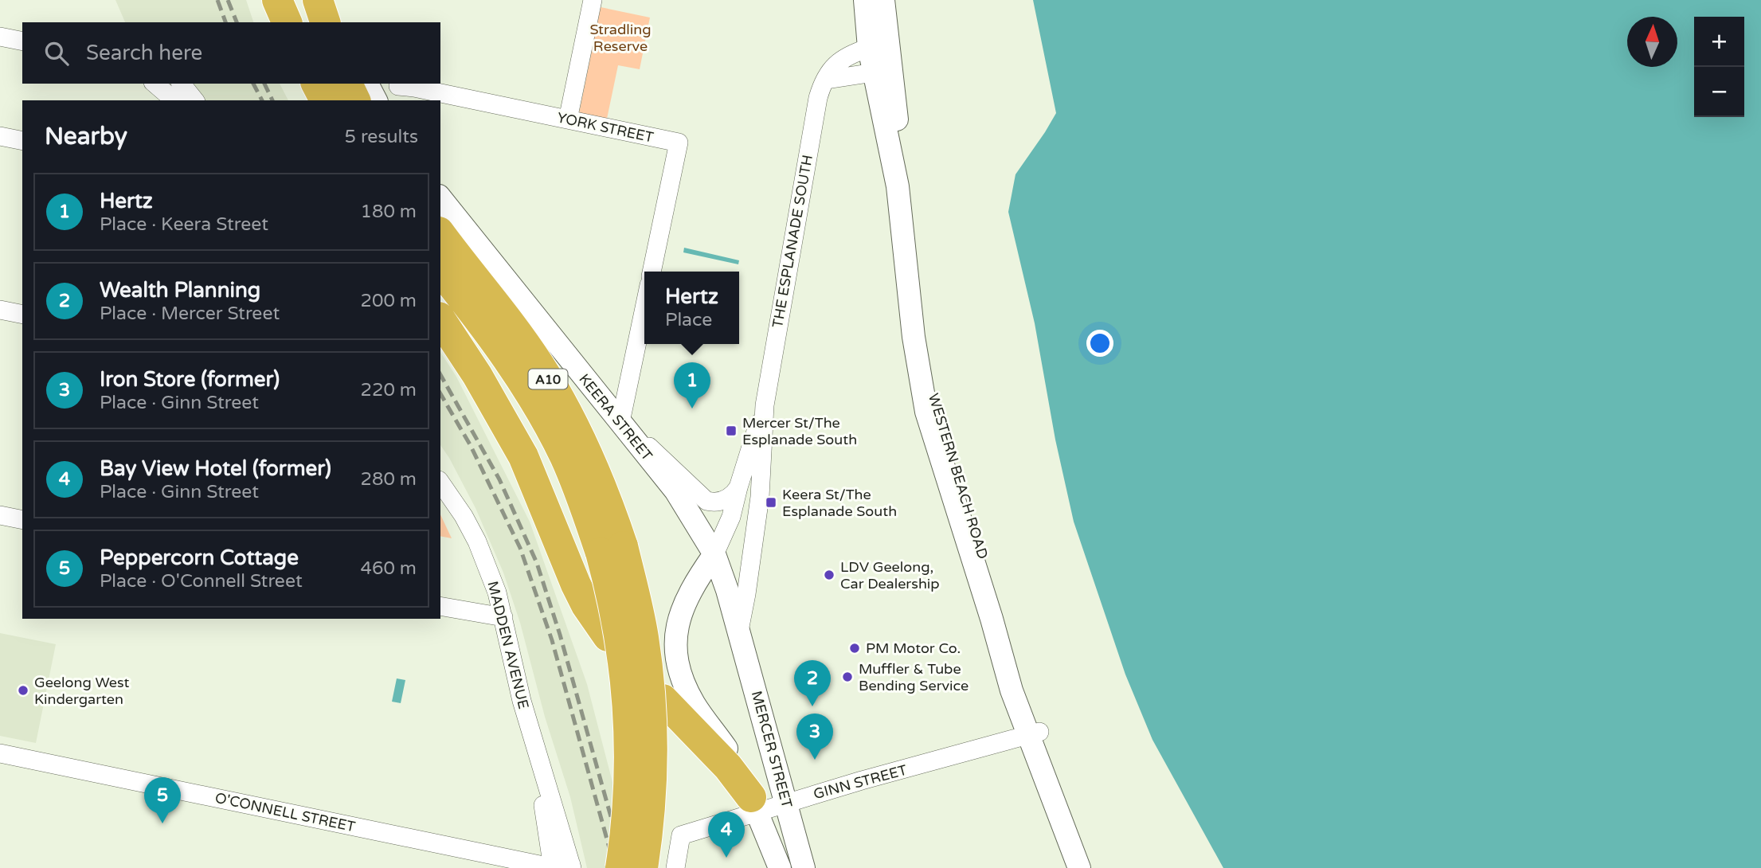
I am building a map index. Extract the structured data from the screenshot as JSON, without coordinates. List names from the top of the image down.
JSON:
{
  "streets": {
    "highway": ["A10"],
    "street": [
      "YORK STREET",
      "THE ESPLANADE SOUTH",
      "KEERA STREET",
      "WESTERN BEACH ROAD",
      "MADDEN AVENUE",
      "MERCER STREET",
      "GINN STREET",
      "O'CONNELL STREET"
    ]
  },
  "crossings": [
    ["THE ESPLANADE SOUTH", "KEERA STREET"],
    ["THE ESPLANADE SOUTH", "WESTERN BEACH ROAD"],
    ["THE ESPLANADE SOUTH", "MERCER STREET"],
    ["THE ESPLANADE SOUTH", "GINN STREET"],
    ["KEERA STREET", "MERCER STREET"],
    ["WESTERN BEACH ROAD", "GINN STREET"],
    ["MADDEN AVENUE", "O'CONNELL STREET"],
    ["MERCER STREET", "GINN STREET"]
  ],
  "parks": ["Stradling Reserve"],
  "places": {
    "transit": ["Mercer St/The Esplanade South", "Keera St/The Esplanade South"],
    "other": [
      "LDV Geelong, Car Dealership",
      "PM Motor Co.",
      "Muffler & Tube Bending Service",
      "Geelong West Kindergarten"
    ]
  },
  "north": "top",
  "page": {
    "map_buttons": ["+", "−"],
    "search": "Search here",
    "heading": ["Nearby", "5 results"],
    "list": [
      {
        "mark": "1",
        "name": "Hertz",
        "note": "Place · Keera Street",
        "value": "180 m"
      },
      {
        "mark": "2",
        "name": "Wealth Planning",
        "note": "Place · Mercer Street",
        "value": "200 m"
      },
      {
        "mark": "3",
        "name": "Iron Store (former)",
        "note": "Place · Ginn Street",
        "value": "220 m"
      },
      {
        "mark": "4",
        "name": "Bay View Hotel (former)",
        "note": "Place · Ginn Street",
        "value": "280 m"
      },
      {
        "mark": "5",
        "name": "Peppercorn Cottage",
        "note": "Place · O'Connell Street",
        "value": "460 m"
      }
    ],
    "popup": ["Hertz", "Place"],
    "pins": [
      "1",
      "2",
      "3",
      "5",
      "4"
    ]
  }
}
